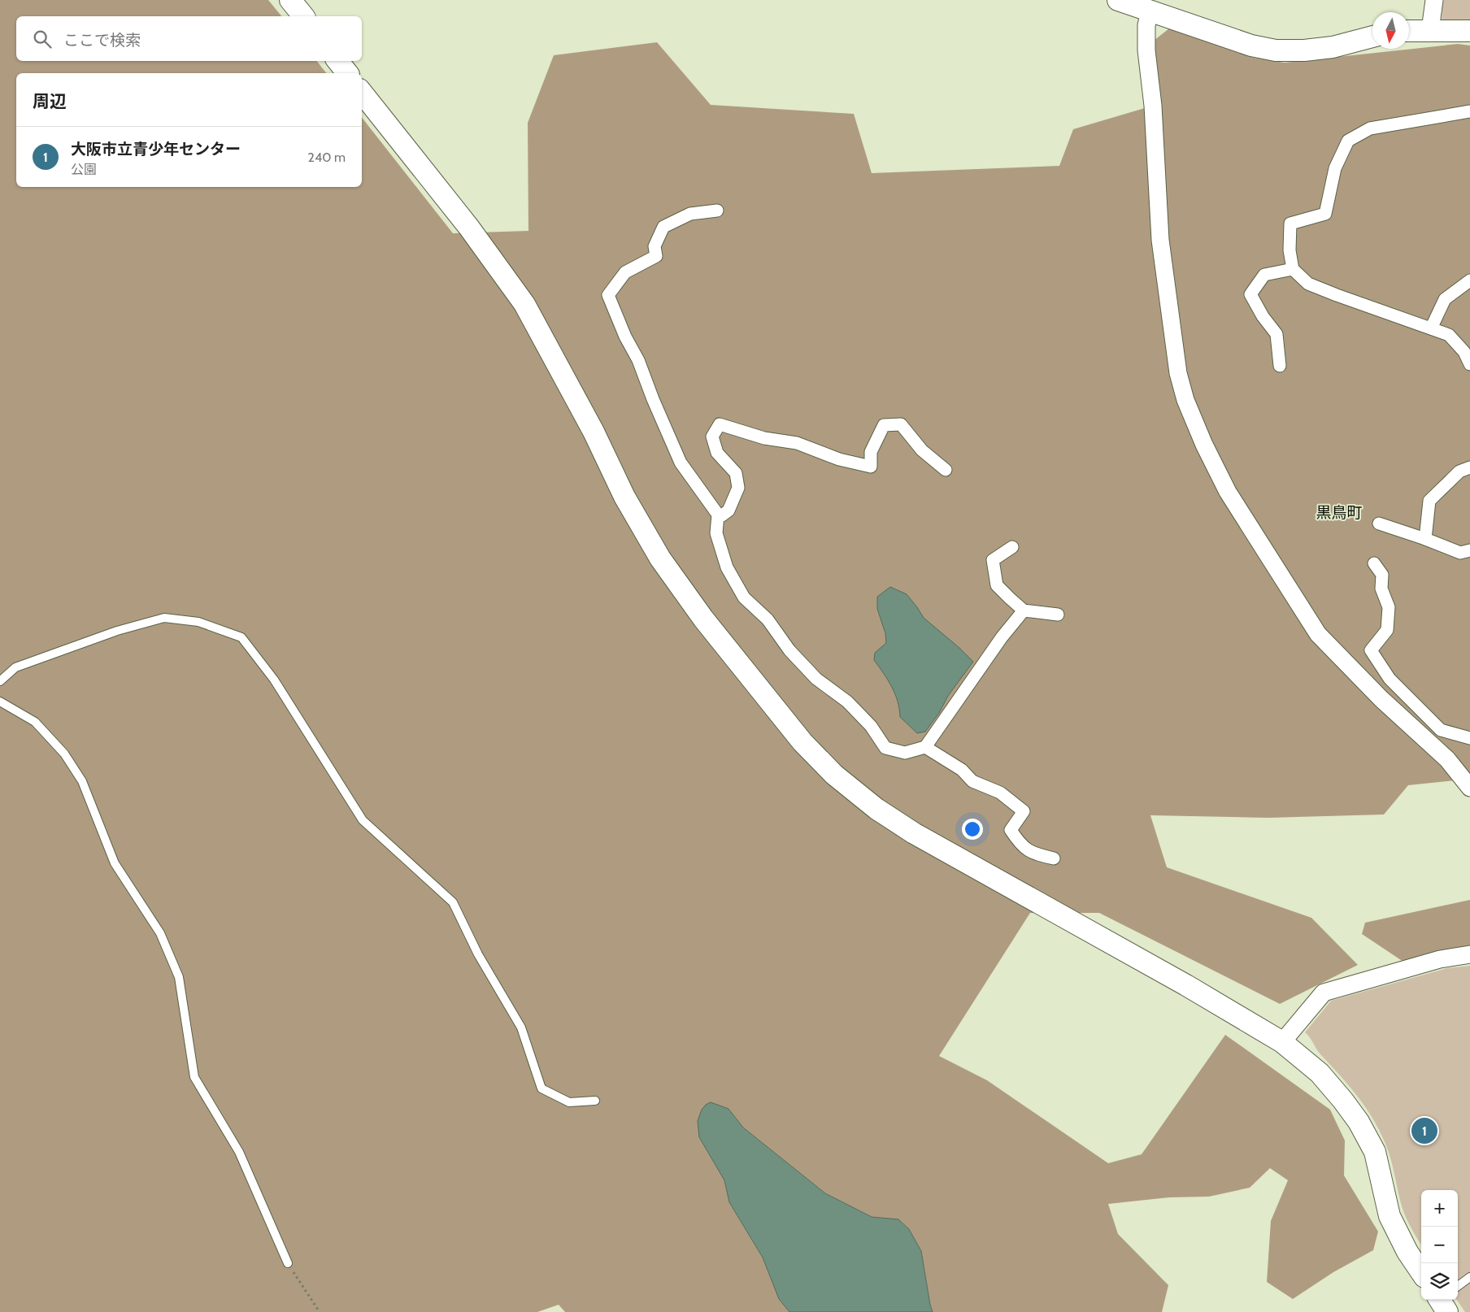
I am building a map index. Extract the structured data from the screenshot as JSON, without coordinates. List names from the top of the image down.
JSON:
{
  "districts": ["黒鳥町"],
  "north": "bottom",
  "page": {
    "search": "ここで検索",
    "heading": "周辺",
    "list": [
      {
        "mark": "1",
        "name": "大阪市立青少年センター",
        "note": "公園",
        "value": "240 m"
      }
    ],
    "pins": "1",
    "map_buttons": ["+", "−"]
  }
}
